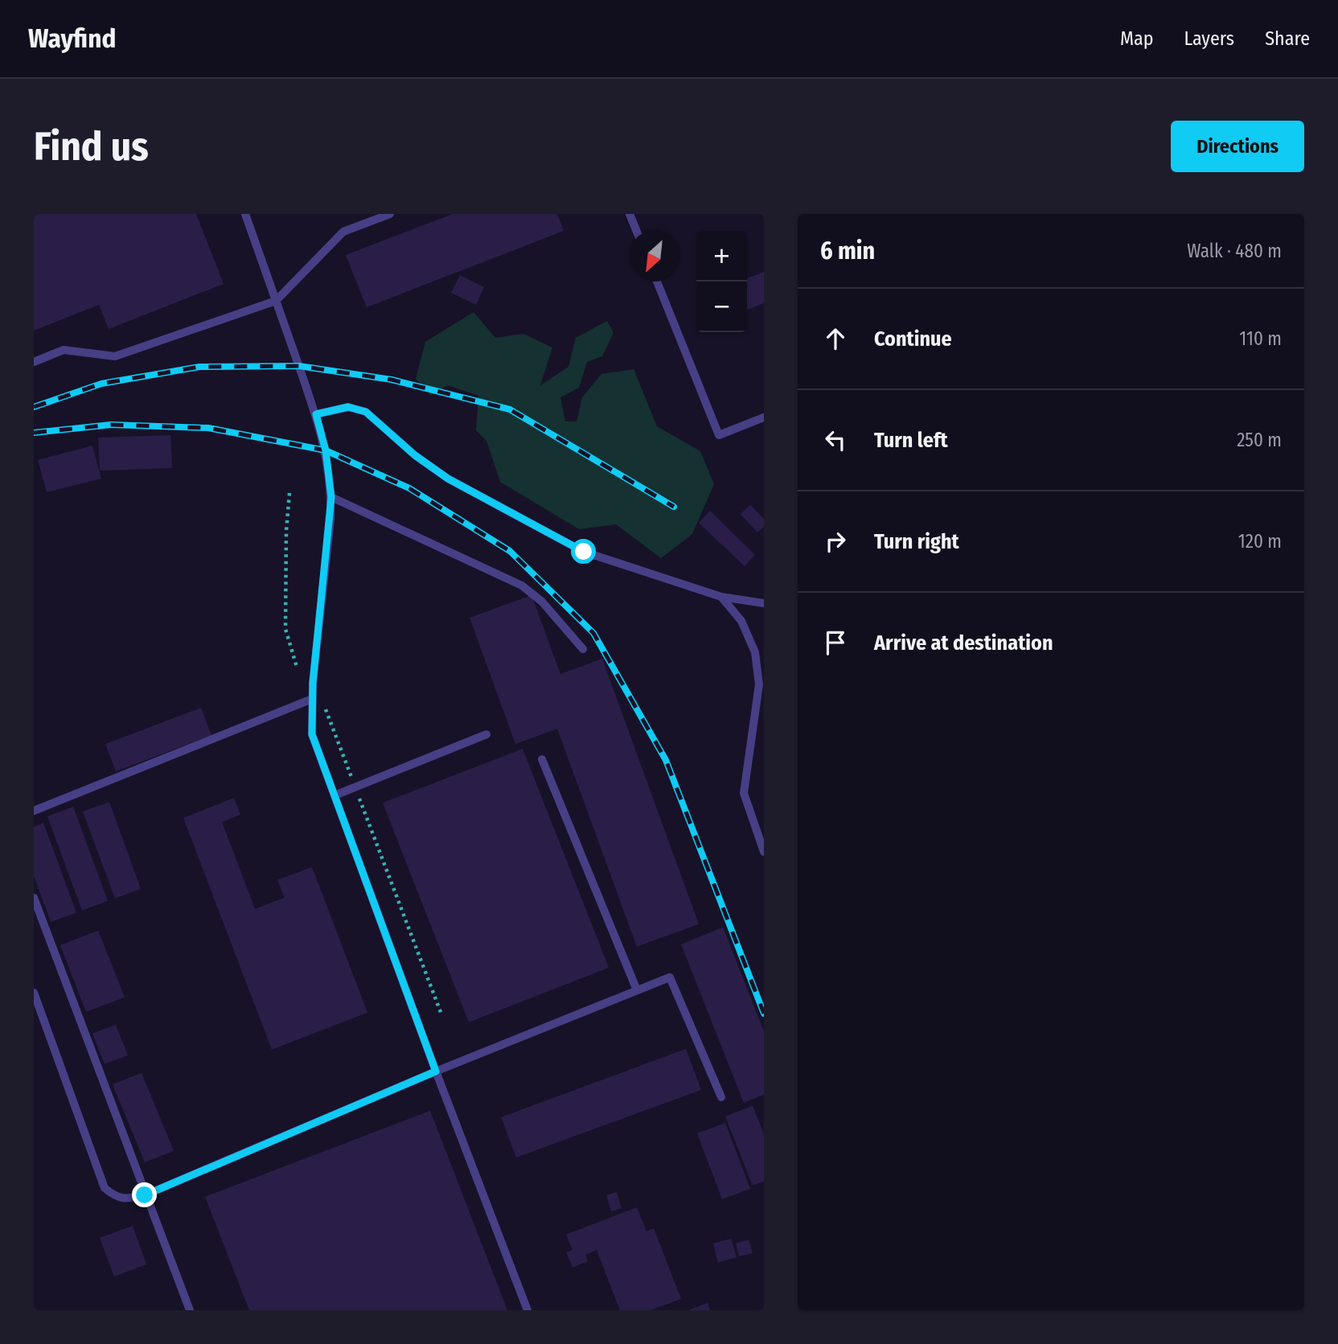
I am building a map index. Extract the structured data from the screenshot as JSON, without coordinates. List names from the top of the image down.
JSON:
{
  "north": "bottom left",
  "page": {
    "header": "Wayfind",
    "nav": ["Map", "Layers", "Share"],
    "buttons": "Directions",
    "title": "Find us",
    "heading": ["6 min", "Walk · 480 m"],
    "map_buttons": ["+", "−"],
    "list": [
      ["Continue", "110 m"],
      ["Turn left", "250 m"],
      ["Turn right", "120 m"],
      "Arrive at destination"
    ]
  }
}
